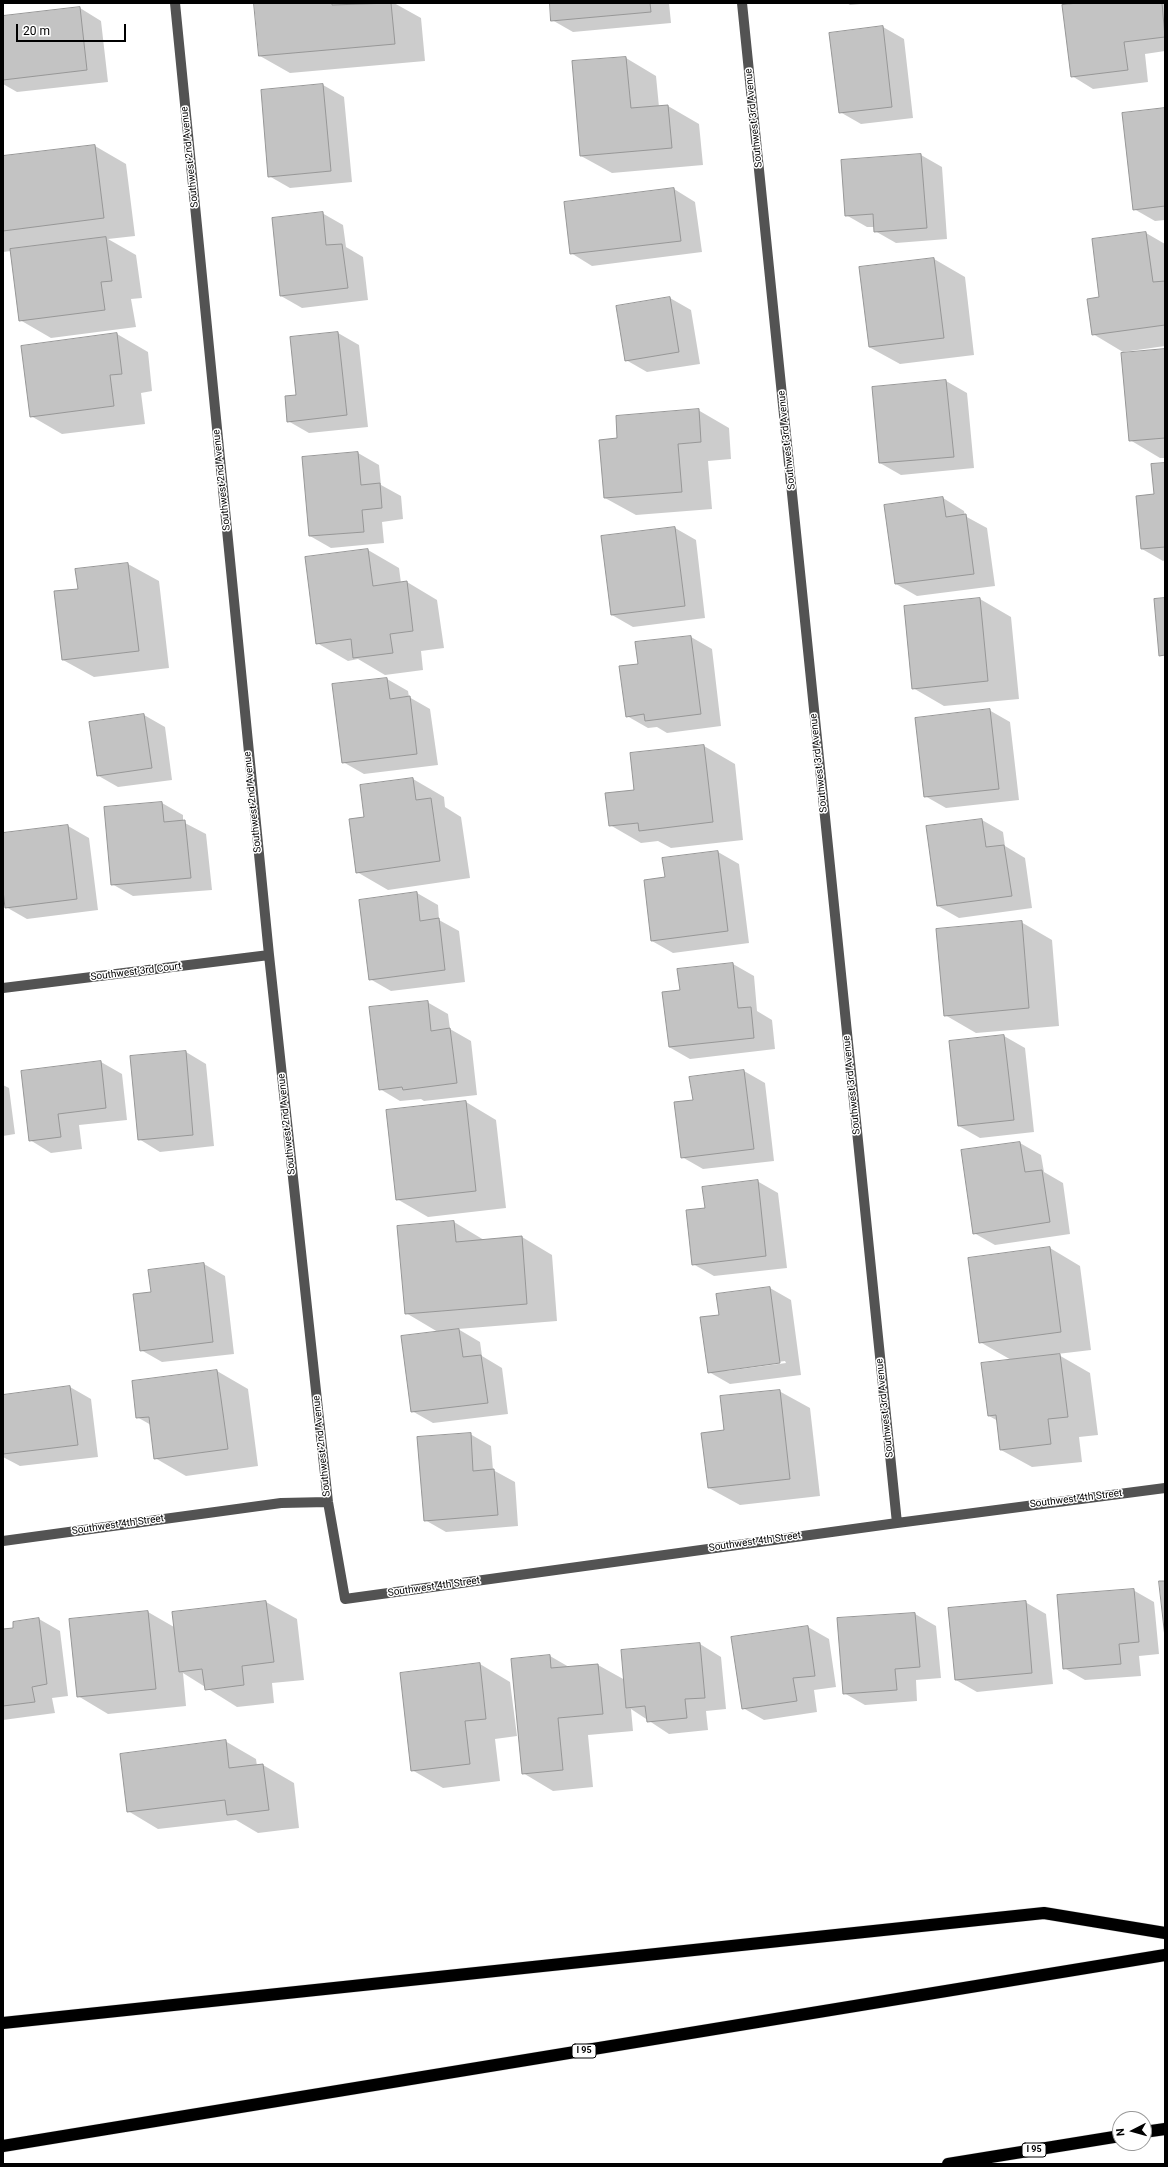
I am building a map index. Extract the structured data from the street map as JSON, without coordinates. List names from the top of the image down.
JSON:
{
  "streets": {
    "highway": ["I 95"],
    "street": [
      "Southwest 3rd Avenue",
      "Southwest 2nd Avenue",
      "Southwest 3rd Court",
      "Southwest 4th Street"
    ]
  },
  "crossings": [
    ["Southwest 3rd Avenue", "Southwest 4th Street"],
    ["Southwest 2nd Avenue", "Southwest 3rd Court"],
    ["Southwest 2nd Avenue", "Southwest 4th Street"]
  ],
  "scale_bar": "20 m",
  "north": "left"
}
